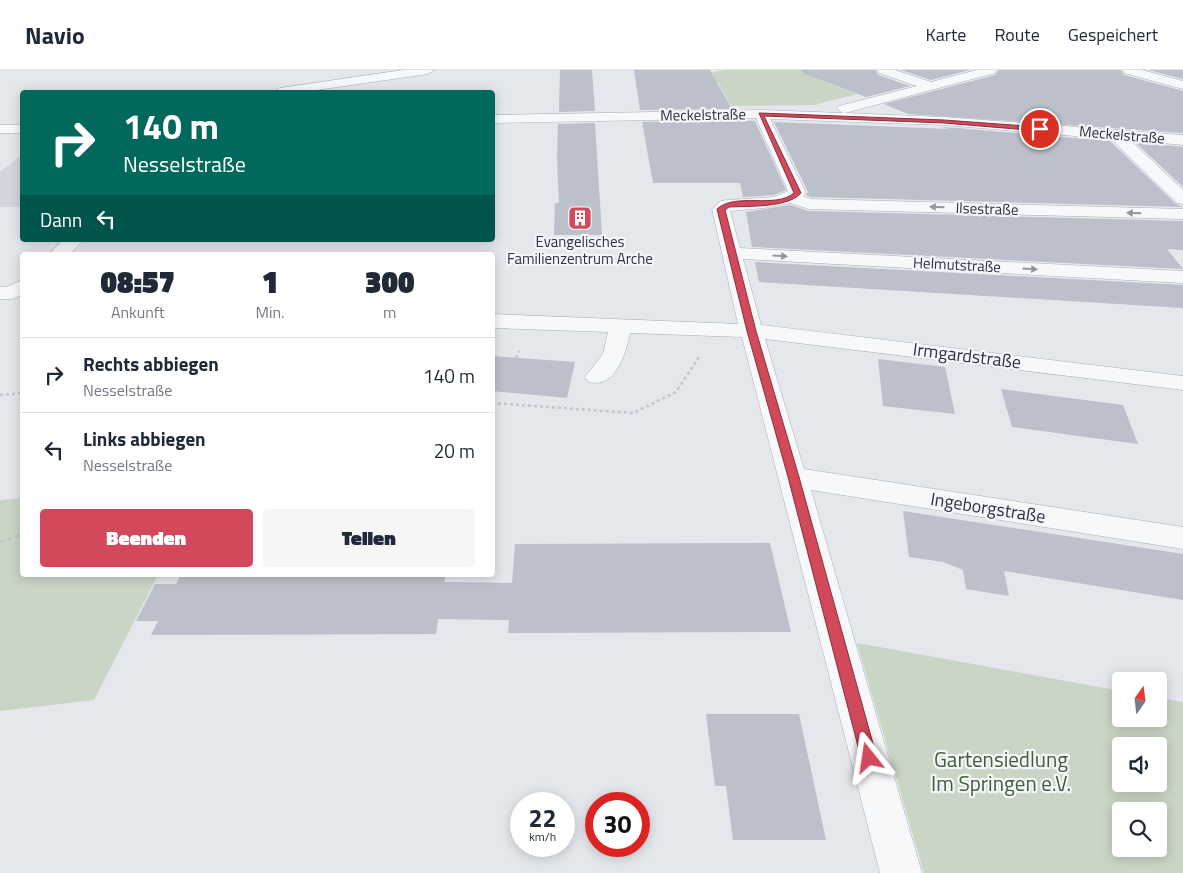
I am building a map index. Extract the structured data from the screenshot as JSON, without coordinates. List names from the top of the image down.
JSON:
{
  "streets": {
    "street": [
      "Meckelstraße",
      "Ilsestraße",
      "Helmutstraße",
      "Irmgardstraße",
      "Ingeborgstraße"
    ]
  },
  "parks": ["Gartensiedlung Im Springen e.V."],
  "places": {
    "building": ["Evangelisches Familienzentrum Arche"]
  },
  "north": "top",
  "page": {
    "header": "Navio",
    "nav": ["Karte", "Route", "Gespeichert"],
    "turn": ["140 m", "Nesselstraße"],
    "then": "Dann",
    "eta": [
      "08:57",
      "Ankunft",
      "1",
      "Min.",
      "300",
      "m"
    ],
    "list": [
      {
        "name": "Rechts abbiegen",
        "note": "Nesselstraße",
        "value": "140 m"
      },
      {
        "name": "Links abbiegen",
        "note": "Nesselstraße",
        "value": "20 m"
      }
    ],
    "buttons": ["Beenden", "Teilen"],
    "speed": "22 km/h",
    "limit": "30"
  }
}
